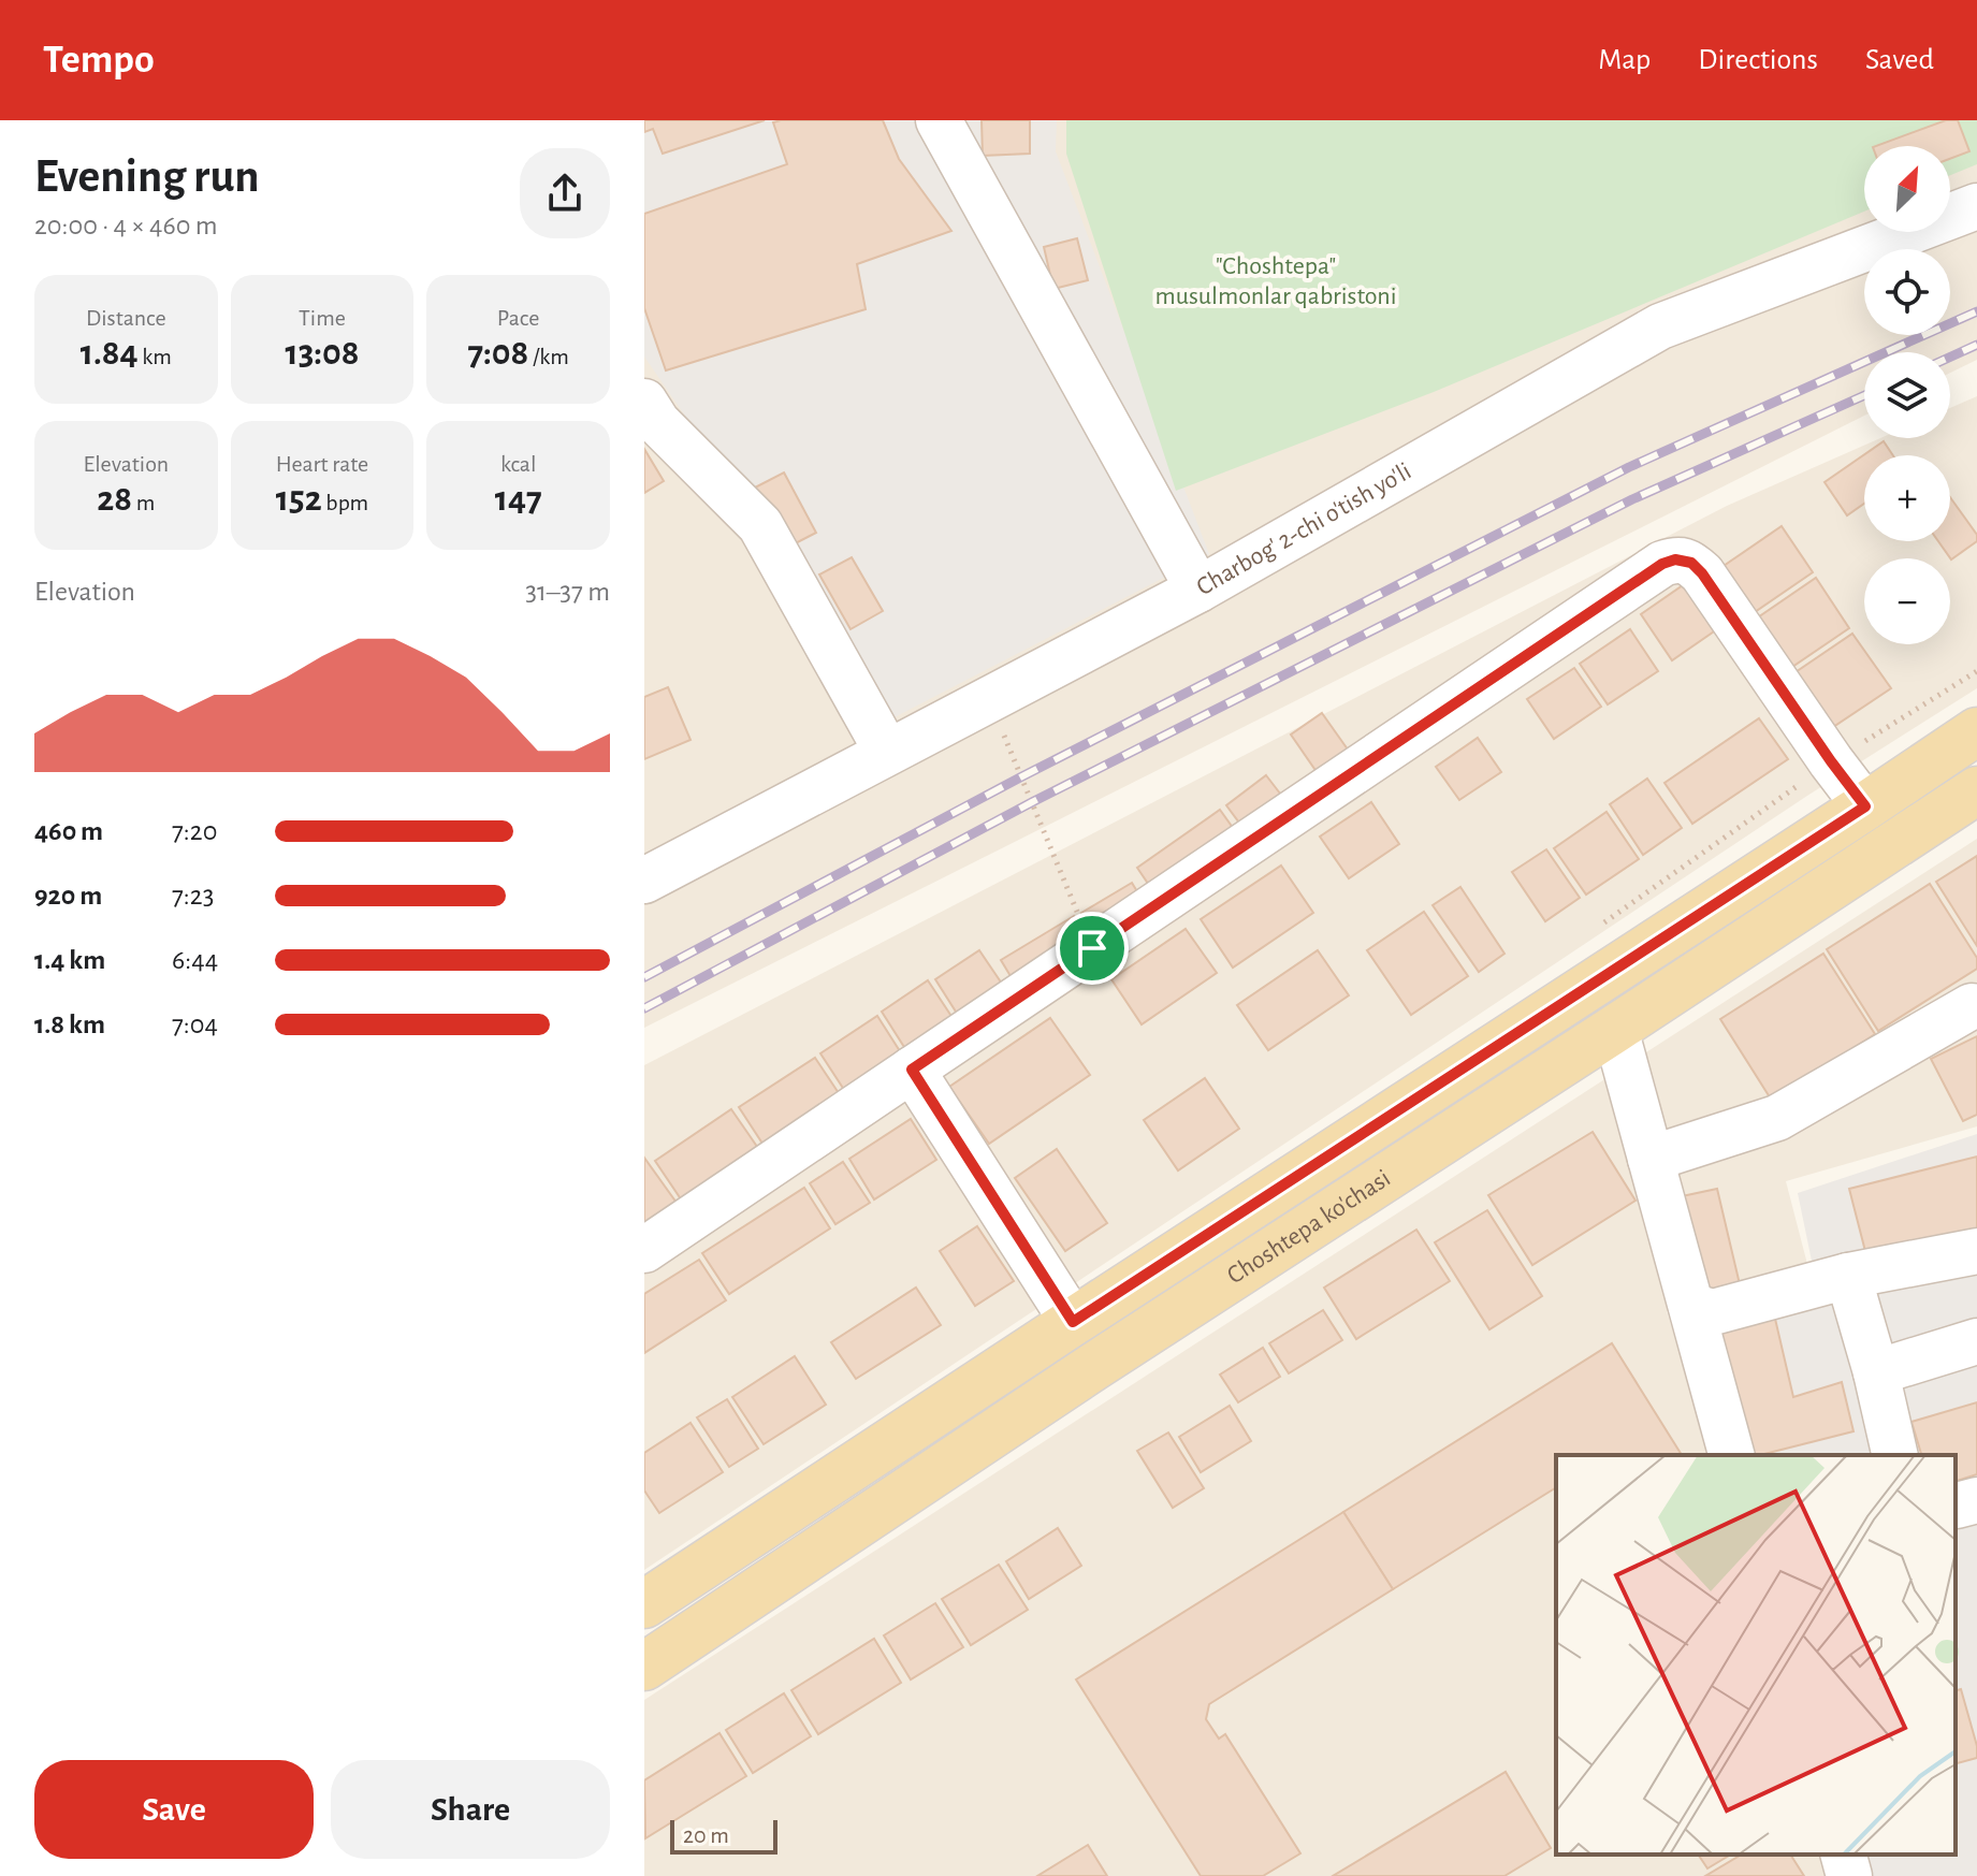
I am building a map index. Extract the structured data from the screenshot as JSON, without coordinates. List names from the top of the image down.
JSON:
{
  "streets": {
    "main road": ["Choshtepa ko'chasi"],
    "street": ["Charbog' 2-chi o'tish yo'li"]
  },
  "parks": ["\"Choshtepa\" musulmonlar qabristoni"],
  "scale_bar": "20 m",
  "north": "top right",
  "page": {
    "header": "Tempo",
    "nav": ["Map", "Directions", "Saved"],
    "heading": ["Evening run", "20:00 · 4 × 460 m"],
    "map_buttons": ["+", "−"],
    "stats": [
      ["Distance", "1.84 km"],
      ["Time", "13:08"],
      ["Pace", "7:08 /km"],
      ["Elevation", "28 m"],
      ["Heart rate", "152 bpm"],
      ["kcal", "147"]
    ],
    "chart": ["Elevation", "31–37 m"],
    "list": [
      {
        "name": "460 m",
        "note": "7:20"
      },
      {
        "name": "920 m",
        "note": "7:23"
      },
      {
        "name": "1.4 km",
        "note": "6:44"
      },
      {
        "name": "1.8 km",
        "note": "7:04"
      }
    ],
    "buttons": ["Save", "Share"],
    "scale": "20 m"
  }
}
